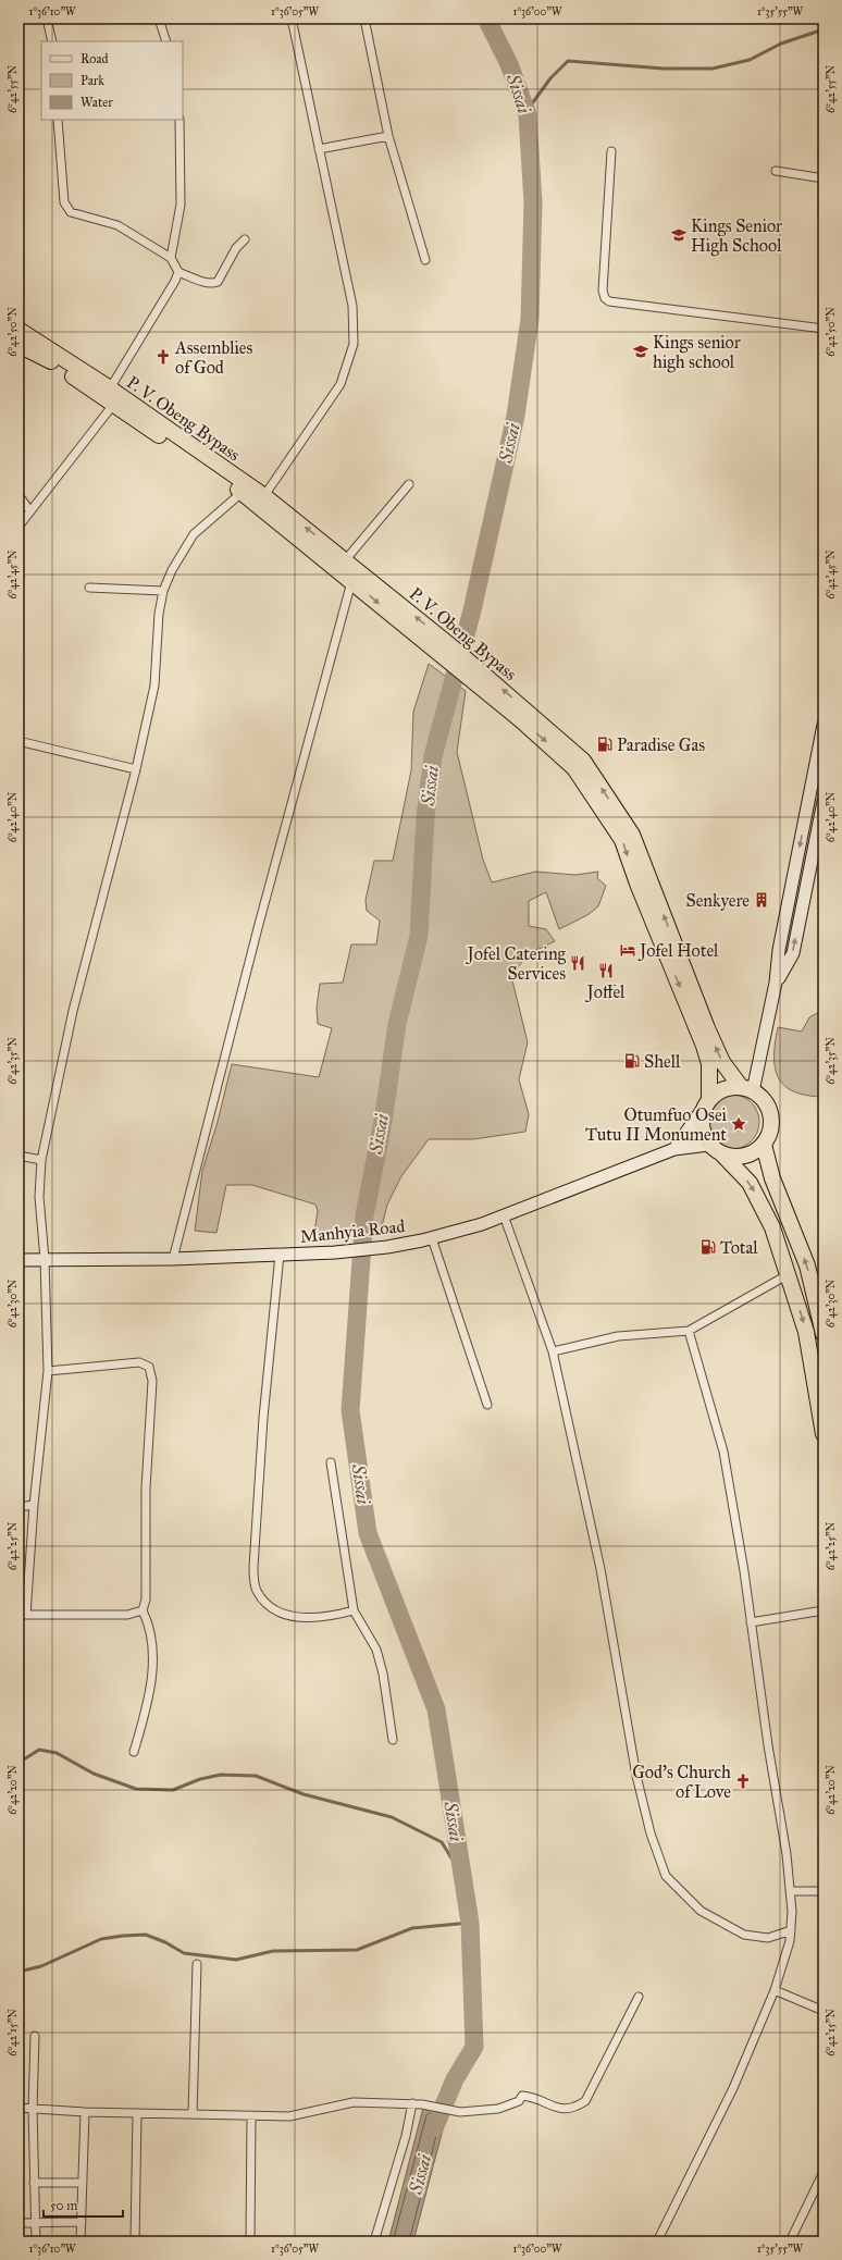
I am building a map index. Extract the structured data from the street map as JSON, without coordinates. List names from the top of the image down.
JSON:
{
  "streets": {
    "highway": ["P. V. Obeng Bypass"],
    "main road": ["Manhyia Road"]
  },
  "crossings": [
    ["P. V. Obeng Bypass", "Manhyia Road"]
  ],
  "water": ["Sissai"],
  "places": {
    "school or university": ["Kings Senior High School", "Kings senior high school"],
    "church": ["Assemblies of God", "God's Church of Love"],
    "fuel station": ["Paradise Gas", "Shell", "Total"],
    "building": ["Senkyere"],
    "hotel": ["Jofel Hotel"],
    "restaurant": ["Jofel Catering Services", "Joffel"],
    "place": ["Otumfuo Osei Tutu II Monument"]
  },
  "legend": ["Road", "Park", "Water"],
  "scale_bar": "50 m",
  "coordinates": [
    "1°36'10\"W",
    "1°36'05\"W",
    "1°36'00\"W",
    "1°35'55\"W",
    "6°42'55\"N",
    "6°42'50\"N",
    "6°42'45\"N",
    "6°42'40\"N",
    "6°42'35\"N",
    "6°42'30\"N",
    "6°42'25\"N",
    "6°42'20\"N",
    "6°42'15\"N"
  ]
}
